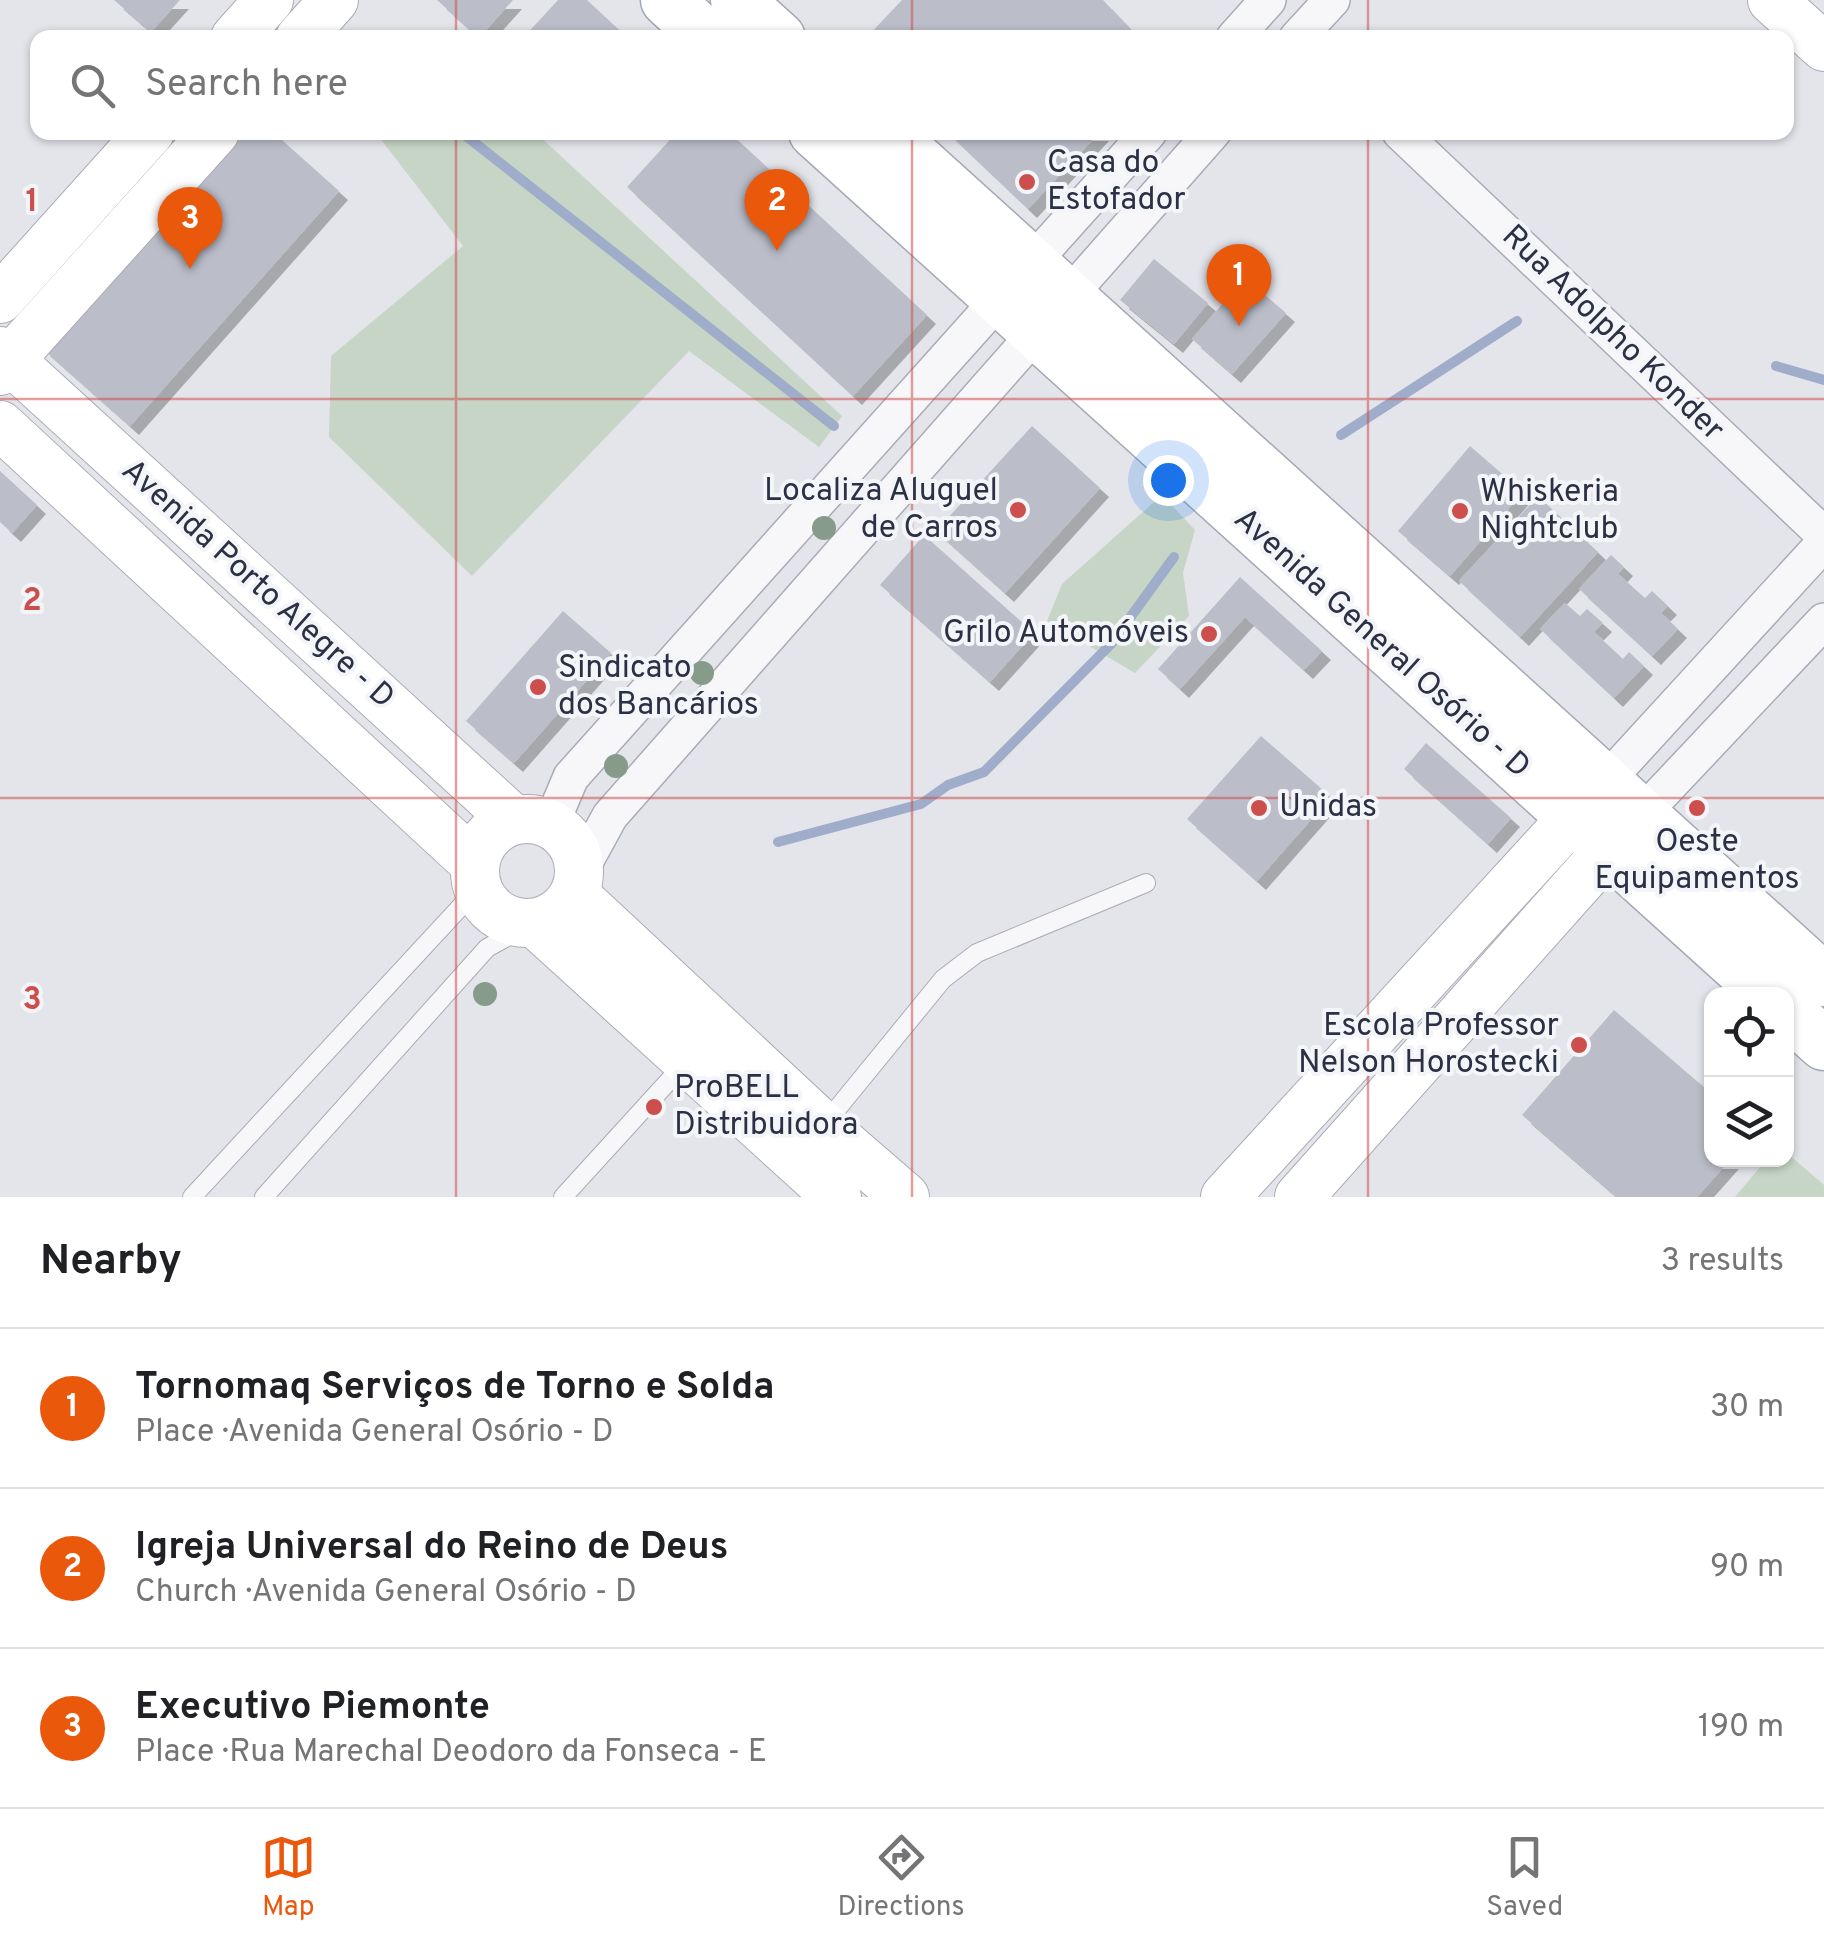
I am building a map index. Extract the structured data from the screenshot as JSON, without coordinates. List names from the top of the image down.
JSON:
{
  "streets": {
    "main road": ["Avenida General Osório - D"],
    "street": ["Rua Adolpho Konder", "Avenida Porto Alegre - D"]
  },
  "places": [
    "Casa do Estofador",
    "Localiza Aluguel de Carros",
    "Whiskeria Nightclub",
    "Grilo Automóveis",
    "Sindicato dos Bancários",
    "Unidas",
    "Oeste Equipamentos",
    "Escola Professor Nelson Horostecki",
    "ProBELL Distribuidora"
  ],
  "page": {
    "search": "Search here",
    "pins": ["2", "3", "1"],
    "heading": ["Nearby", "3 results"],
    "list": [
      {
        "mark": "1",
        "name": "Tornomaq Serviços de Torno e Solda",
        "note": "Place · Avenida General Osório - D",
        "value": "30 m"
      },
      {
        "mark": "2",
        "name": "Igreja Universal do Reino de Deus",
        "note": "Church · Avenida General Osório - D",
        "value": "90 m"
      },
      {
        "mark": "3",
        "name": "Executivo Piemonte",
        "note": "Place · Rua Marechal Deodoro da Fonseca - E",
        "value": "190 m"
      }
    ],
    "nav": ["Map", "Directions", "Saved"]
  },
  "grid": {
    "rows": ["1", "2", "3"]
  }
}
